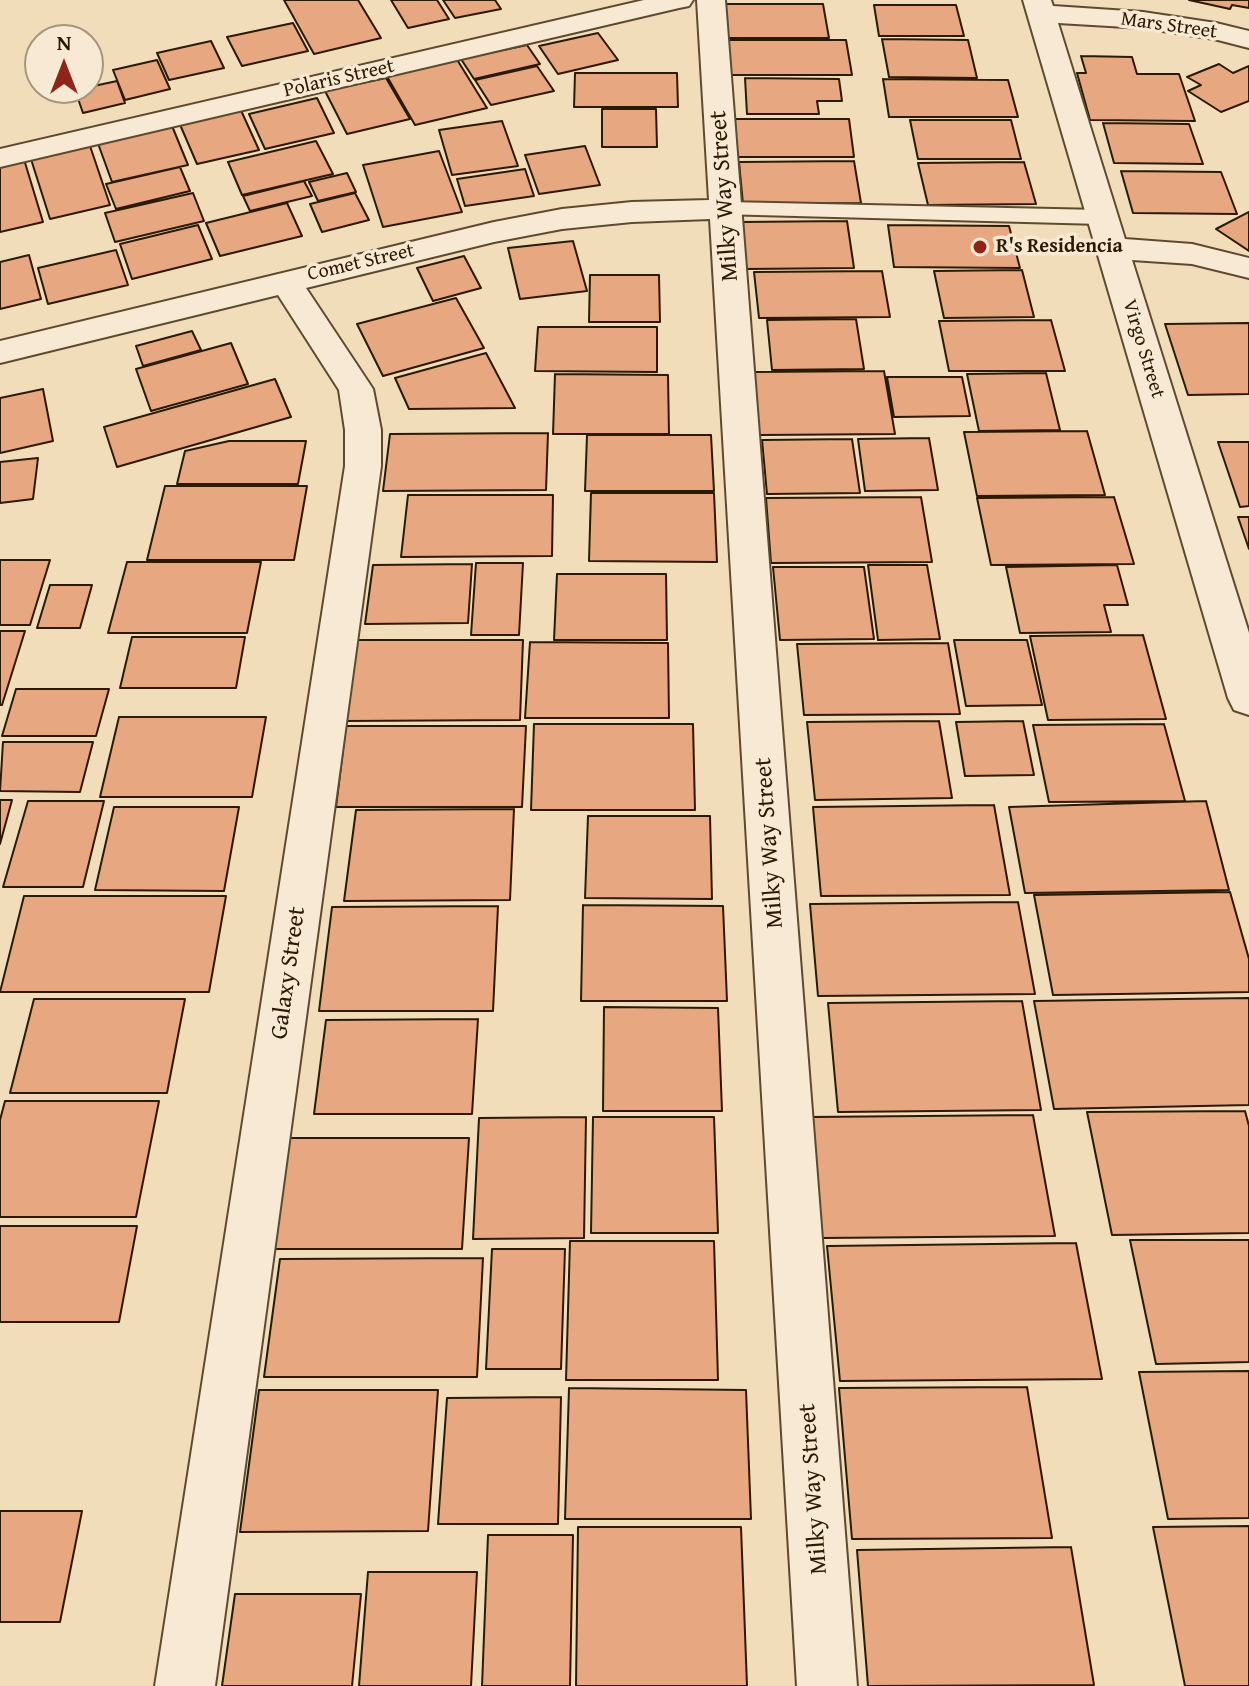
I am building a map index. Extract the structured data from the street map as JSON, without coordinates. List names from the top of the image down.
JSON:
{
  "streets": {
    "street": [
      "Mars Street",
      "Polaris Street",
      "Milky Way Street",
      "Comet Street",
      "Virgo Street",
      "Galaxy Street"
    ]
  },
  "crossings": [
    ["Mars Street", "Virgo Street"],
    ["Milky Way Street", "Comet Street"],
    ["Comet Street", "Galaxy Street"]
  ],
  "places": ["R's Residencia"],
  "north": "top"
}
